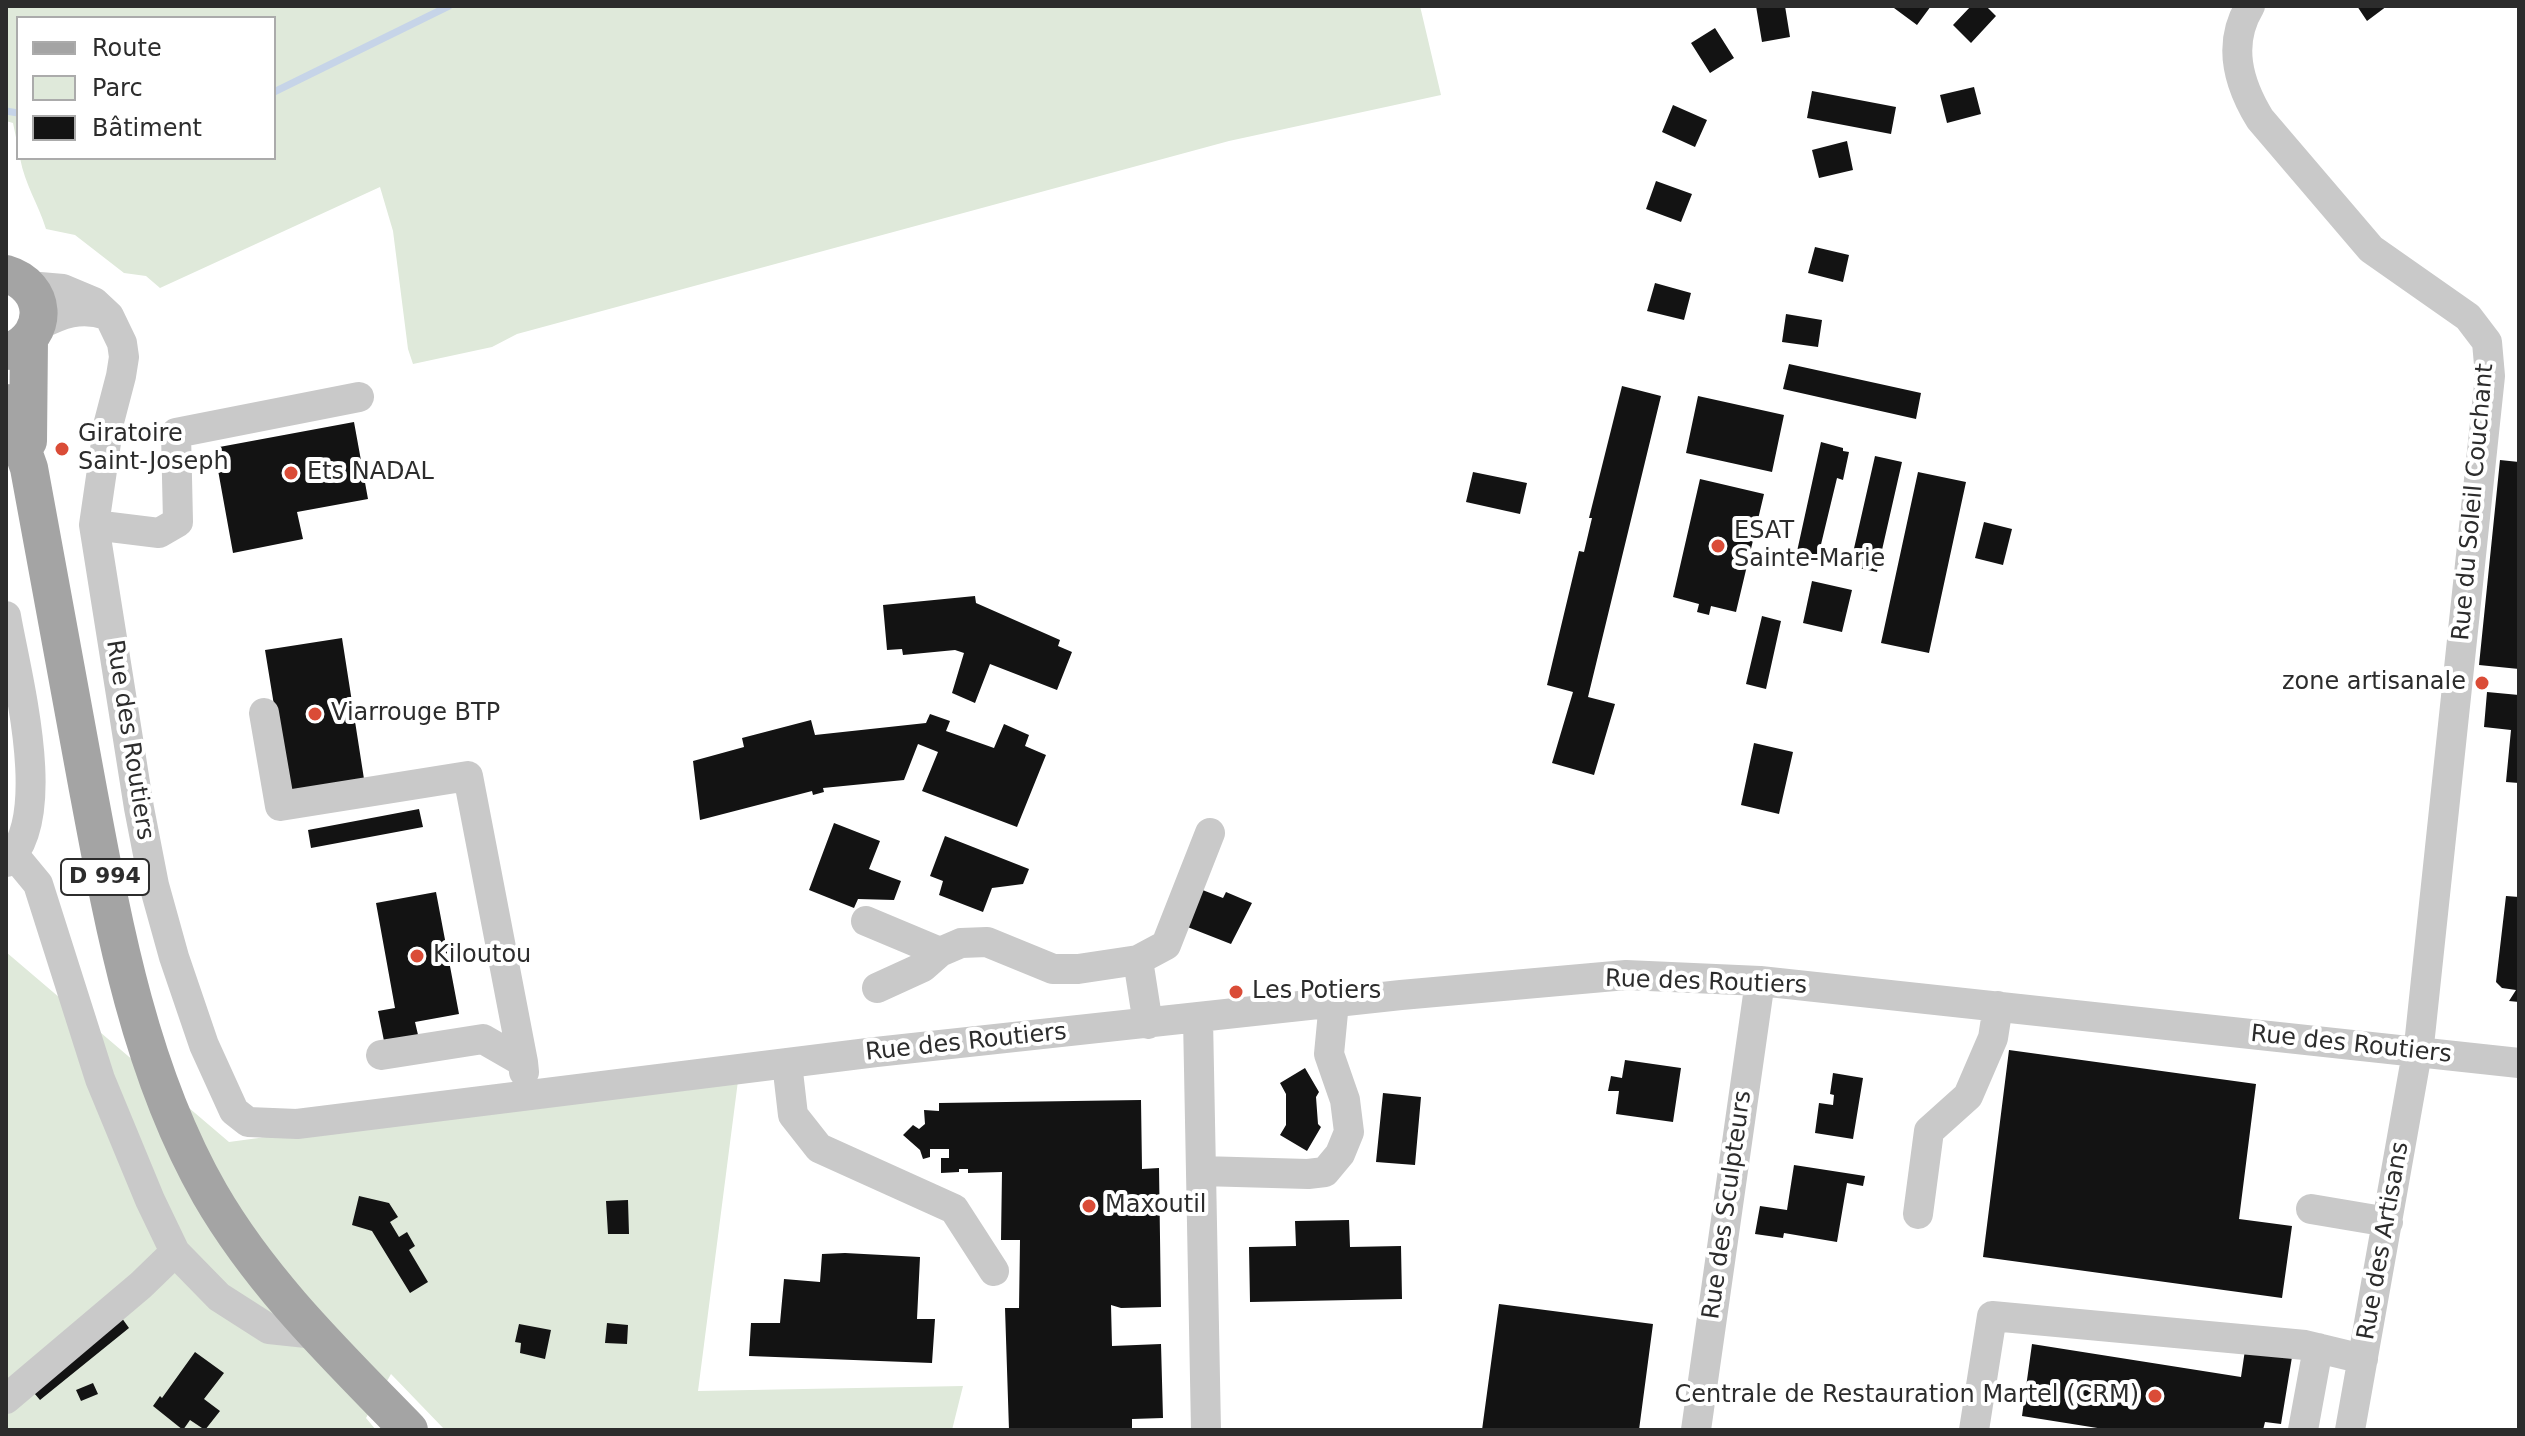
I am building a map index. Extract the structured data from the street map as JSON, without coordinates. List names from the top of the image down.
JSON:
{
  "streets": {
    "main road": ["D 994"],
    "street": [
      "Rue du Soleil Couchant",
      "Rue des Routiers",
      "Rue des Sculpteurs",
      "Rue des Artisans"
    ]
  },
  "crossings": [
    ["Rue du Soleil Couchant", "Rue des Routiers"],
    ["Rue du Soleil Couchant", "Rue des Artisans"],
    ["Rue des Routiers", "Rue des Sculpteurs"],
    ["Rue des Routiers", "Rue des Artisans"]
  ],
  "places": [
    "Giratoire Saint-Joseph",
    "Ets NADAL",
    "ESAT Sainte-Marie",
    "zone artisanale",
    "Viarrouge BTP",
    "Kiloutou",
    "Les Potiers",
    "Maxoutil",
    "Centrale de Restauration Martel (CRM)"
  ],
  "legend": ["Route", "Parc", "Bâtiment"]
}
